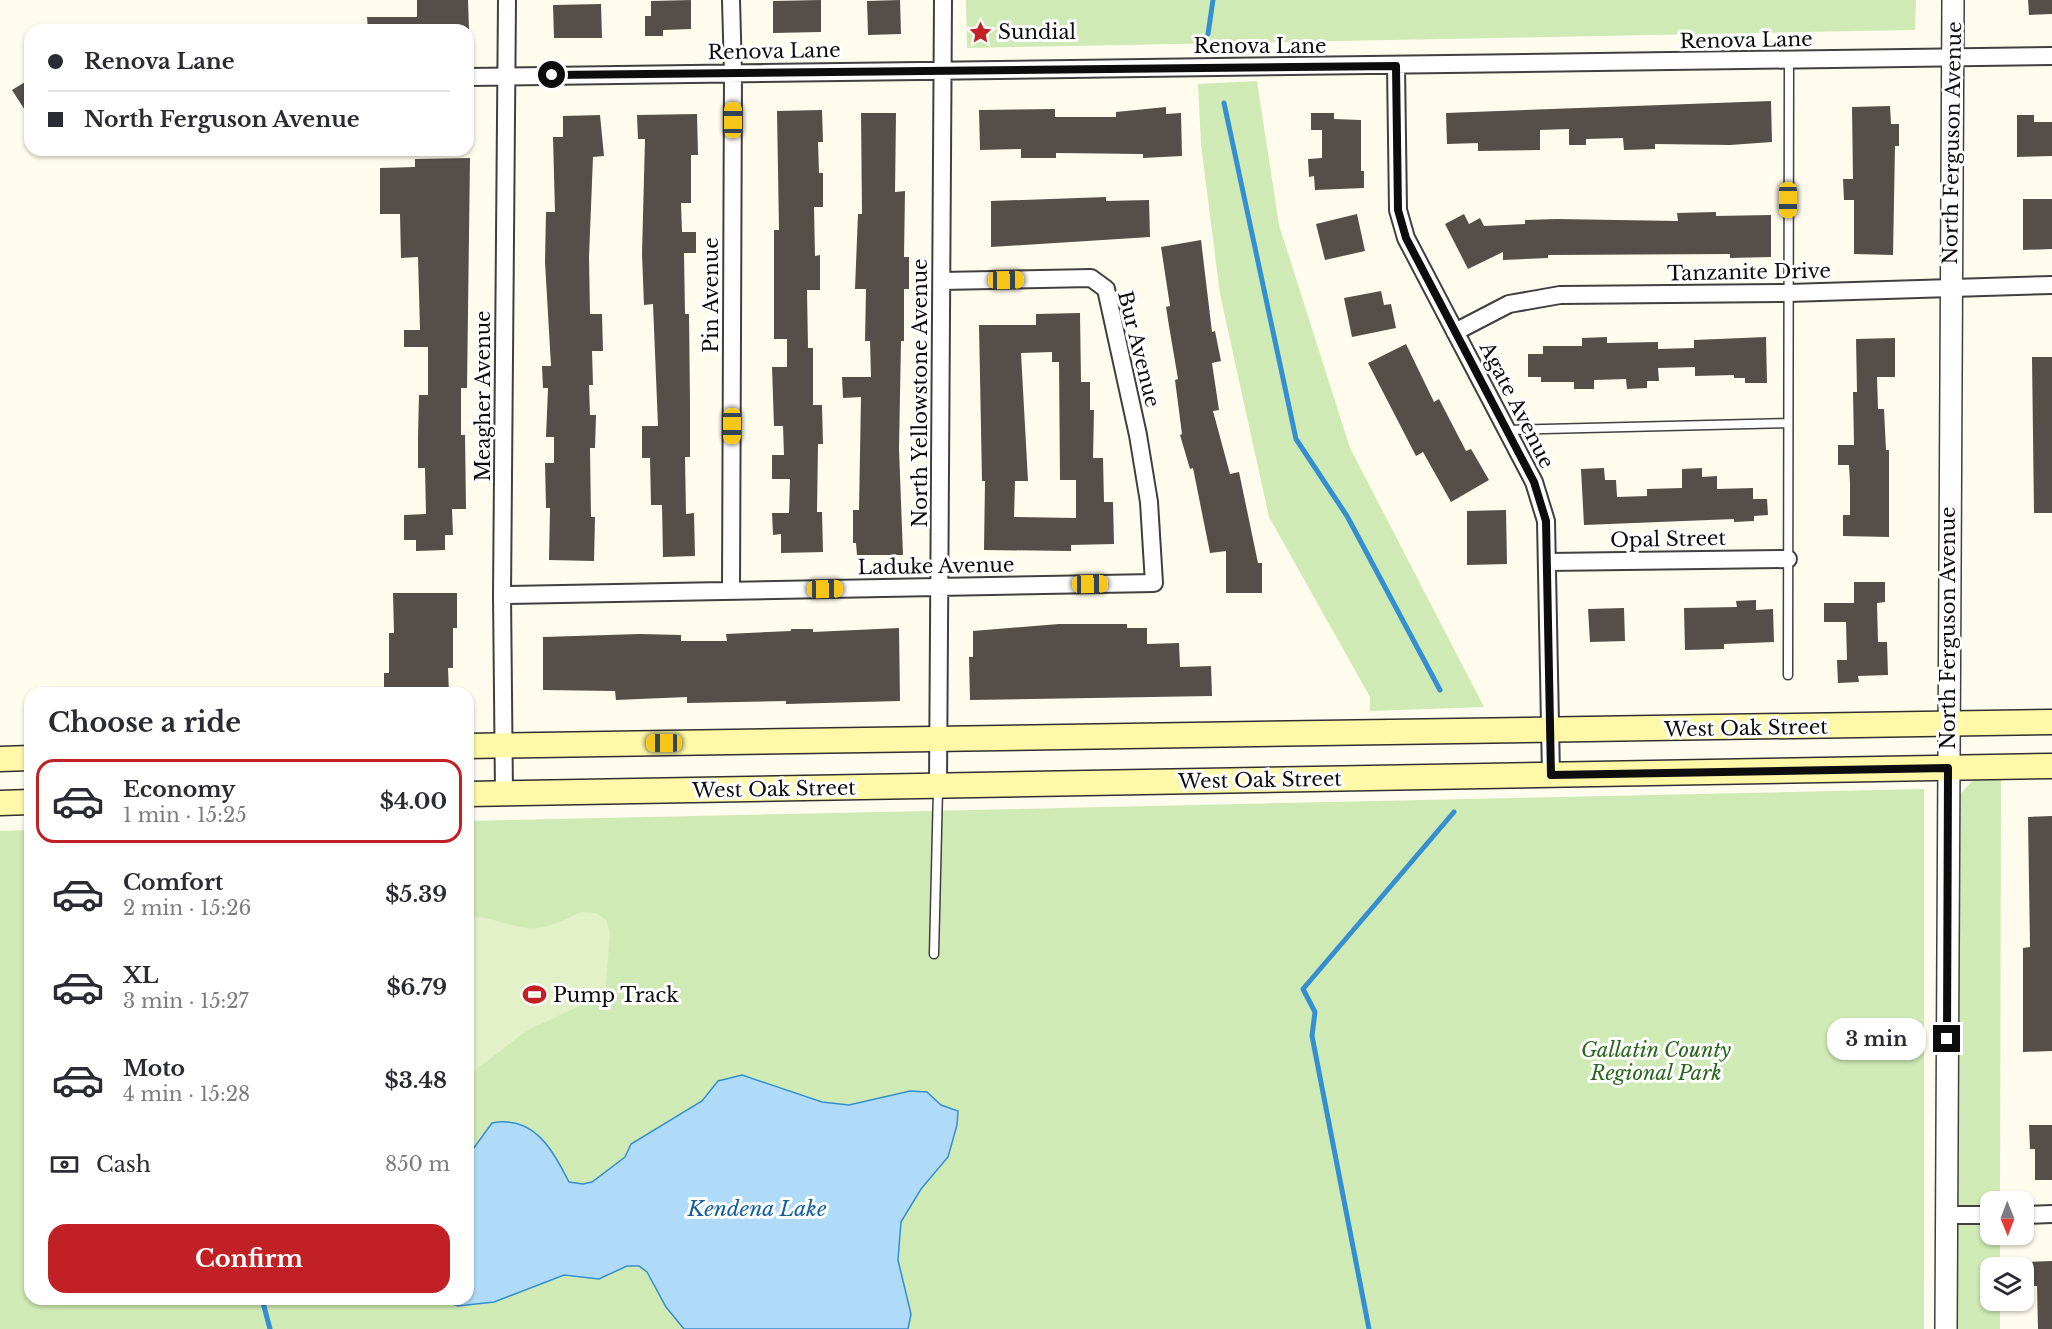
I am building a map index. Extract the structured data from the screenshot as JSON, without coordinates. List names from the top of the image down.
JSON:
{
  "streets": {
    "main road": ["West Oak Street"],
    "street": [
      "Renova Lane",
      "North Ferguson Avenue",
      "Tanzanite Drive",
      "Pin Avenue",
      "Bur Avenue",
      "North Yellowstone Avenue",
      "Meagher Avenue",
      "Agate Avenue",
      "Opal Street",
      "Laduke Avenue"
    ]
  },
  "crossings": [
    ["Renova Lane", "North Ferguson Avenue"],
    ["Renova Lane", "Pin Avenue"],
    ["Renova Lane", "North Yellowstone Avenue"],
    ["Renova Lane", "Meagher Avenue"],
    ["Renova Lane", "Agate Avenue"],
    ["North Ferguson Avenue", "Tanzanite Drive"],
    ["North Ferguson Avenue", "West Oak Street"],
    ["Tanzanite Drive", "Agate Avenue"],
    ["Pin Avenue", "Laduke Avenue"],
    ["Bur Avenue", "North Yellowstone Avenue"],
    ["Bur Avenue", "Laduke Avenue"],
    ["North Yellowstone Avenue", "Laduke Avenue"],
    ["North Yellowstone Avenue", "West Oak Street"],
    ["Meagher Avenue", "Laduke Avenue"],
    ["Meagher Avenue", "West Oak Street"],
    ["Agate Avenue", "Opal Street"],
    ["Agate Avenue", "West Oak Street"]
  ],
  "water": ["Kendena Lake"],
  "parks": ["Gallatin County Regional Park"],
  "places": {
    "place": ["Sundial"],
    "sports": ["Pump Track"]
  },
  "north": "bottom",
  "page": {
    "banner": ["Renova Lane", "North Ferguson Avenue"],
    "heading": "Choose a ride",
    "list": [
      {
        "name": "Economy",
        "note": "1 min · 15:25",
        "value": "$4.00"
      },
      {
        "name": "Comfort",
        "note": "2 min · 15:26",
        "value": "$5.39"
      },
      {
        "name": "XL",
        "note": "3 min · 15:27",
        "value": "$6.79"
      },
      {
        "name": "Moto",
        "note": "4 min · 15:28",
        "value": "$3.48"
      }
    ],
    "bubble": "3 min",
    "pay": ["Cash", "850 m"],
    "buttons": "Confirm"
  }
}
